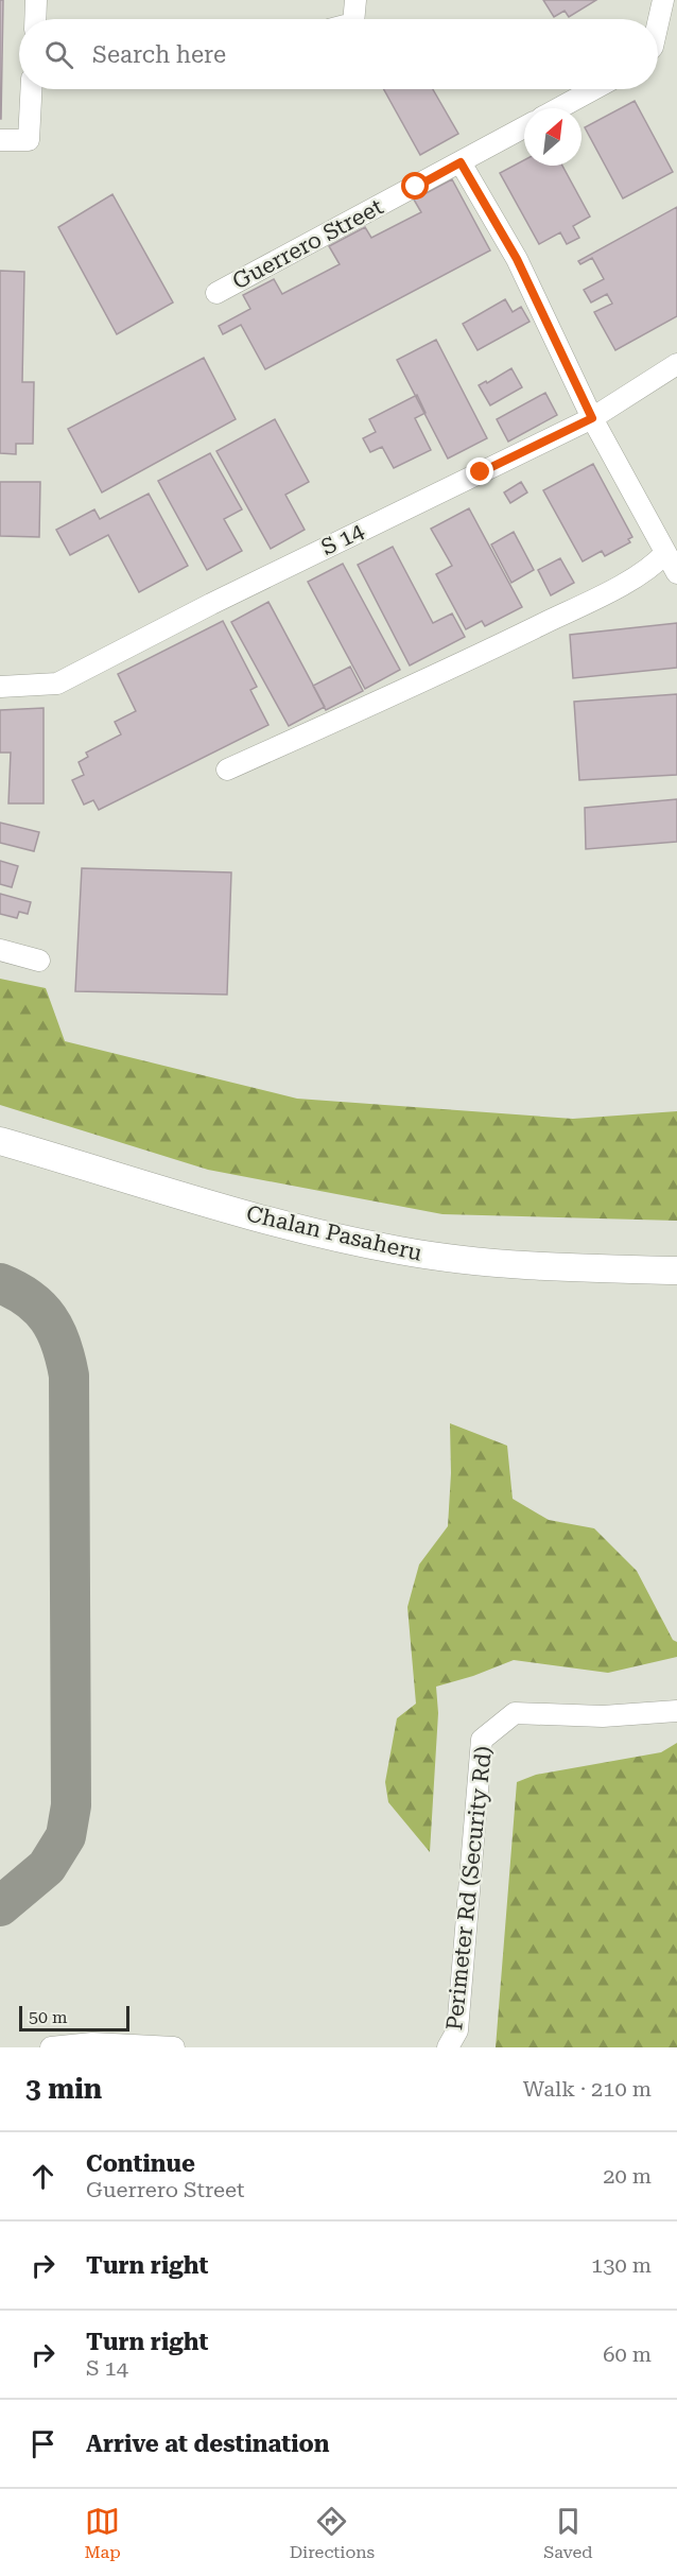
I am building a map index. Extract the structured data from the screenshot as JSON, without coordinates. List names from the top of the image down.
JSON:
{
  "streets": {
    "main road": ["Chalan Pasaheru"],
    "street": ["Guerrero Street", "S 14", "Perimeter Rd (Security Rd)"]
  },
  "scale_bar": "50 m",
  "north": "top right",
  "page": {
    "search": "Search here",
    "scale": "50 m",
    "heading": ["3 min", "Walk · 210 m"],
    "list": [
      ["Continue", "Guerrero Street", "20 m"],
      ["Turn right", "130 m"],
      ["Turn right", "S 14", "60 m"],
      "Arrive at destination"
    ],
    "nav": ["Map", "Directions", "Saved"]
  }
}
